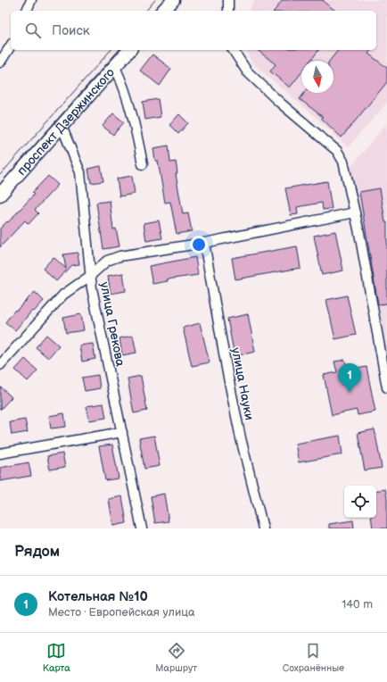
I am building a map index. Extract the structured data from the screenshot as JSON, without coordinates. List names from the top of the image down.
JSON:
{
  "streets": {
    "main road": ["проспект Дзержинского"],
    "street": ["улица Грекова", "улица Науки"]
  },
  "crossings": [
    ["проспект Дзержинского", "улица Грекова"]
  ],
  "north": "bottom",
  "page": {
    "search": "Поиск",
    "pins": "1",
    "heading": "Рядом",
    "list": [
      {
        "mark": "1",
        "name": "Котельная №10",
        "note": "Место · Европейская улица",
        "value": "140 m"
      }
    ],
    "nav": ["Карта", "Маршрут", "Сохранённые"]
  }
}
